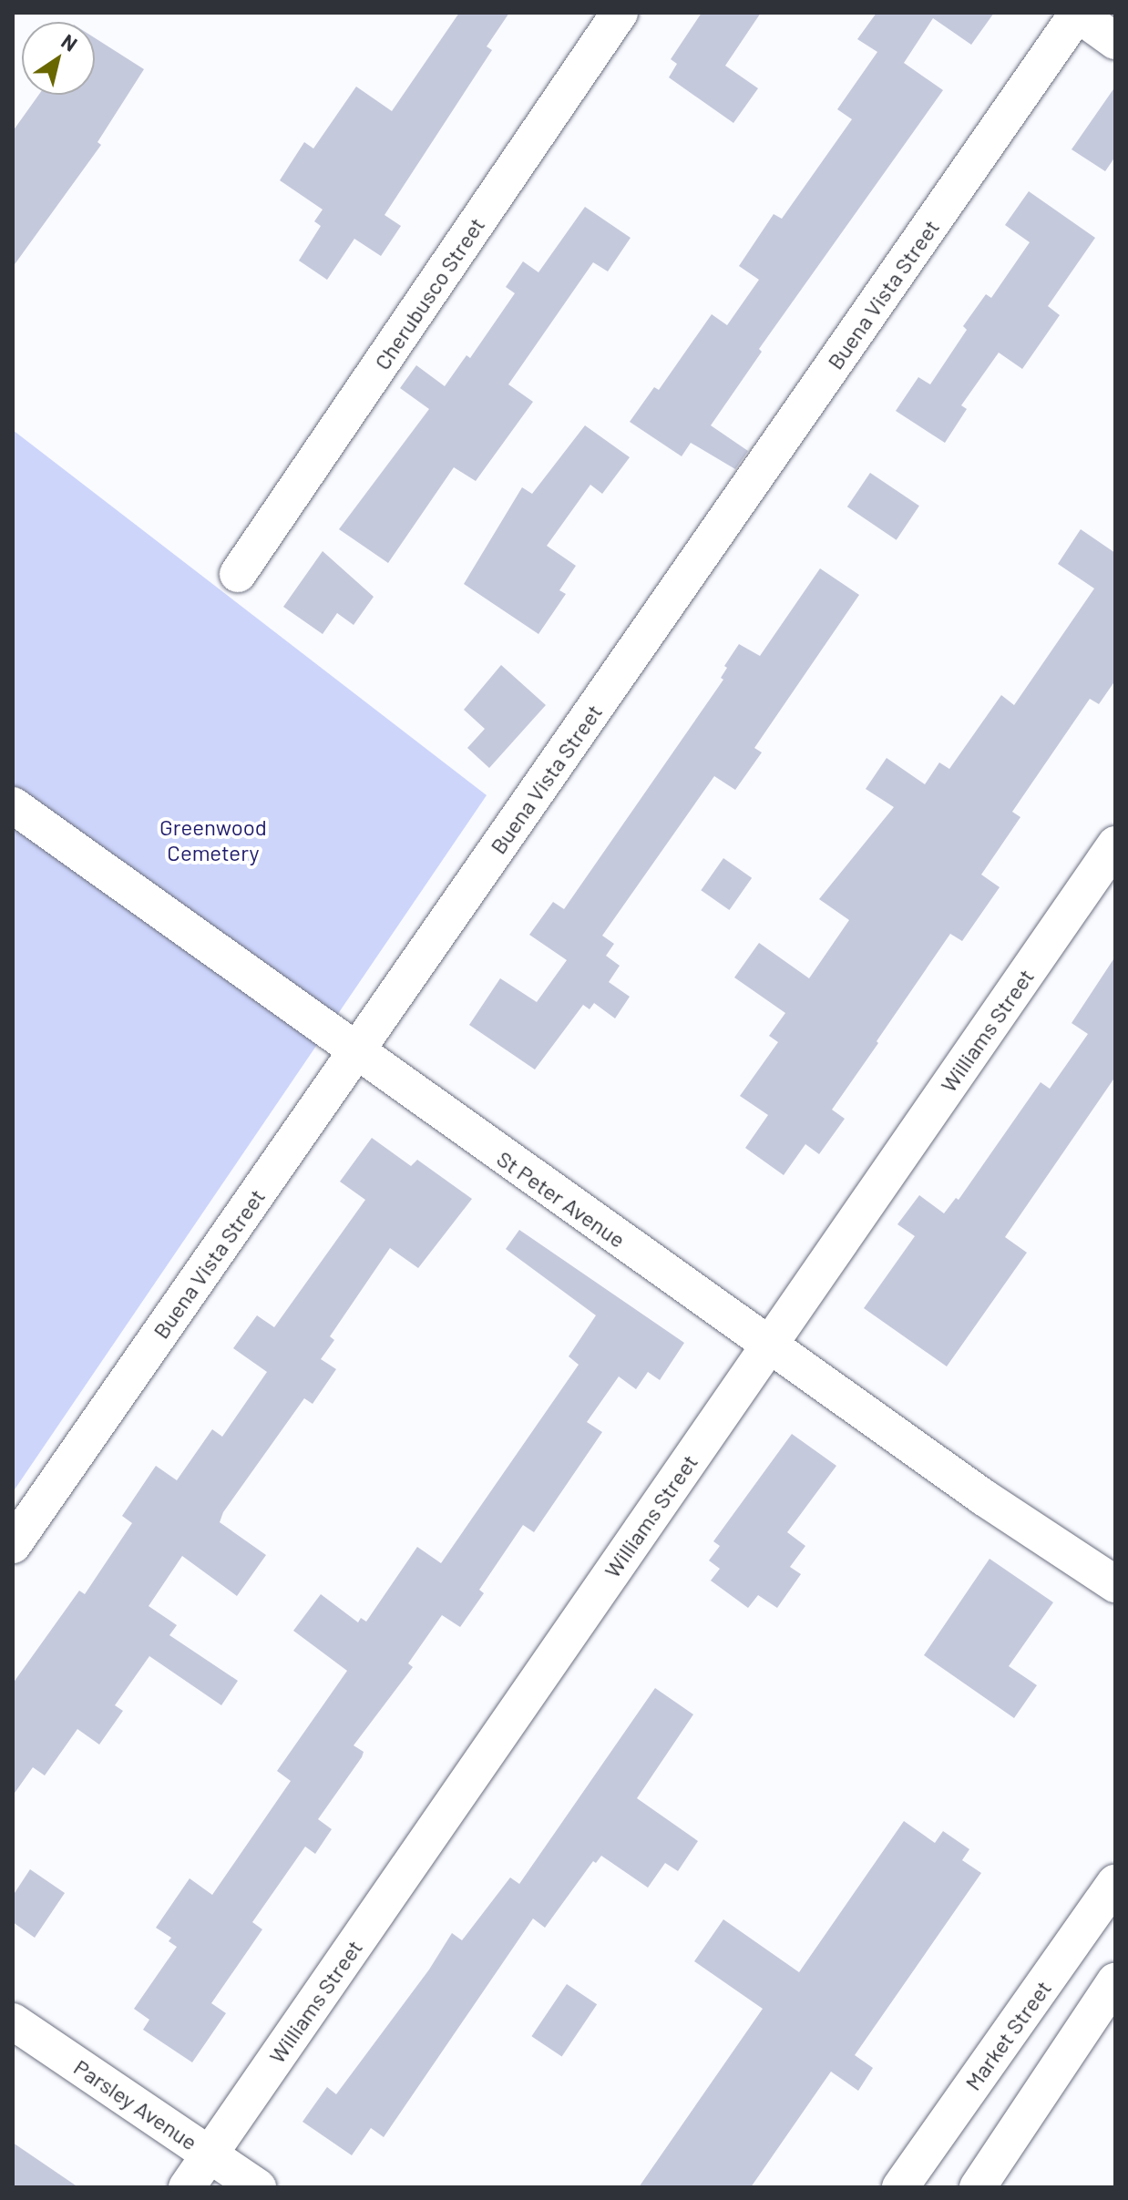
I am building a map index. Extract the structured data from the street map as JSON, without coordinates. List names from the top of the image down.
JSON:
{
  "streets": {
    "street": [
      "Cherubusco Street",
      "Buena Vista Street",
      "Williams Street",
      "St Peter Avenue",
      "Market Street",
      "Parsley Avenue"
    ]
  },
  "crossings": [
    ["Buena Vista Street", "St Peter Avenue"],
    ["Williams Street", "St Peter Avenue"],
    ["Williams Street", "Parsley Avenue"]
  ],
  "parks": ["Greenwood Cemetery"],
  "north": "top right"
}
